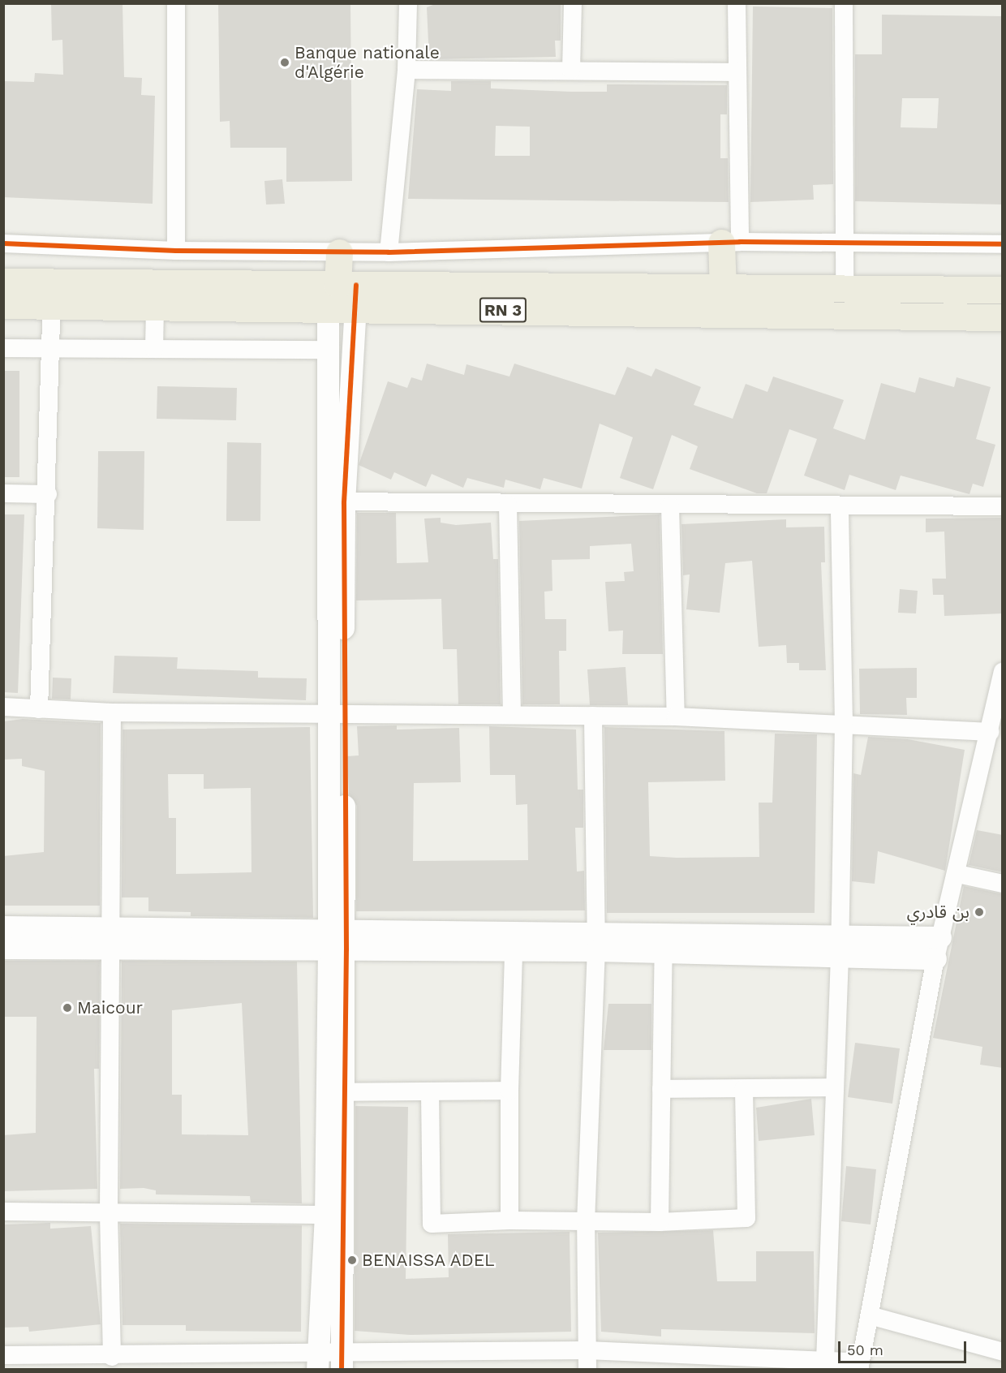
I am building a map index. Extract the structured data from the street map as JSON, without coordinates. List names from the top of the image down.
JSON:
{
  "streets": {
    "highway": ["RN 3"]
  },
  "places": [
    "Banque nationale d'Algérie",
    "بن قادري",
    "Maicour",
    "BENAISSA ADEL"
  ],
  "scale_bar": "50 m"
}
